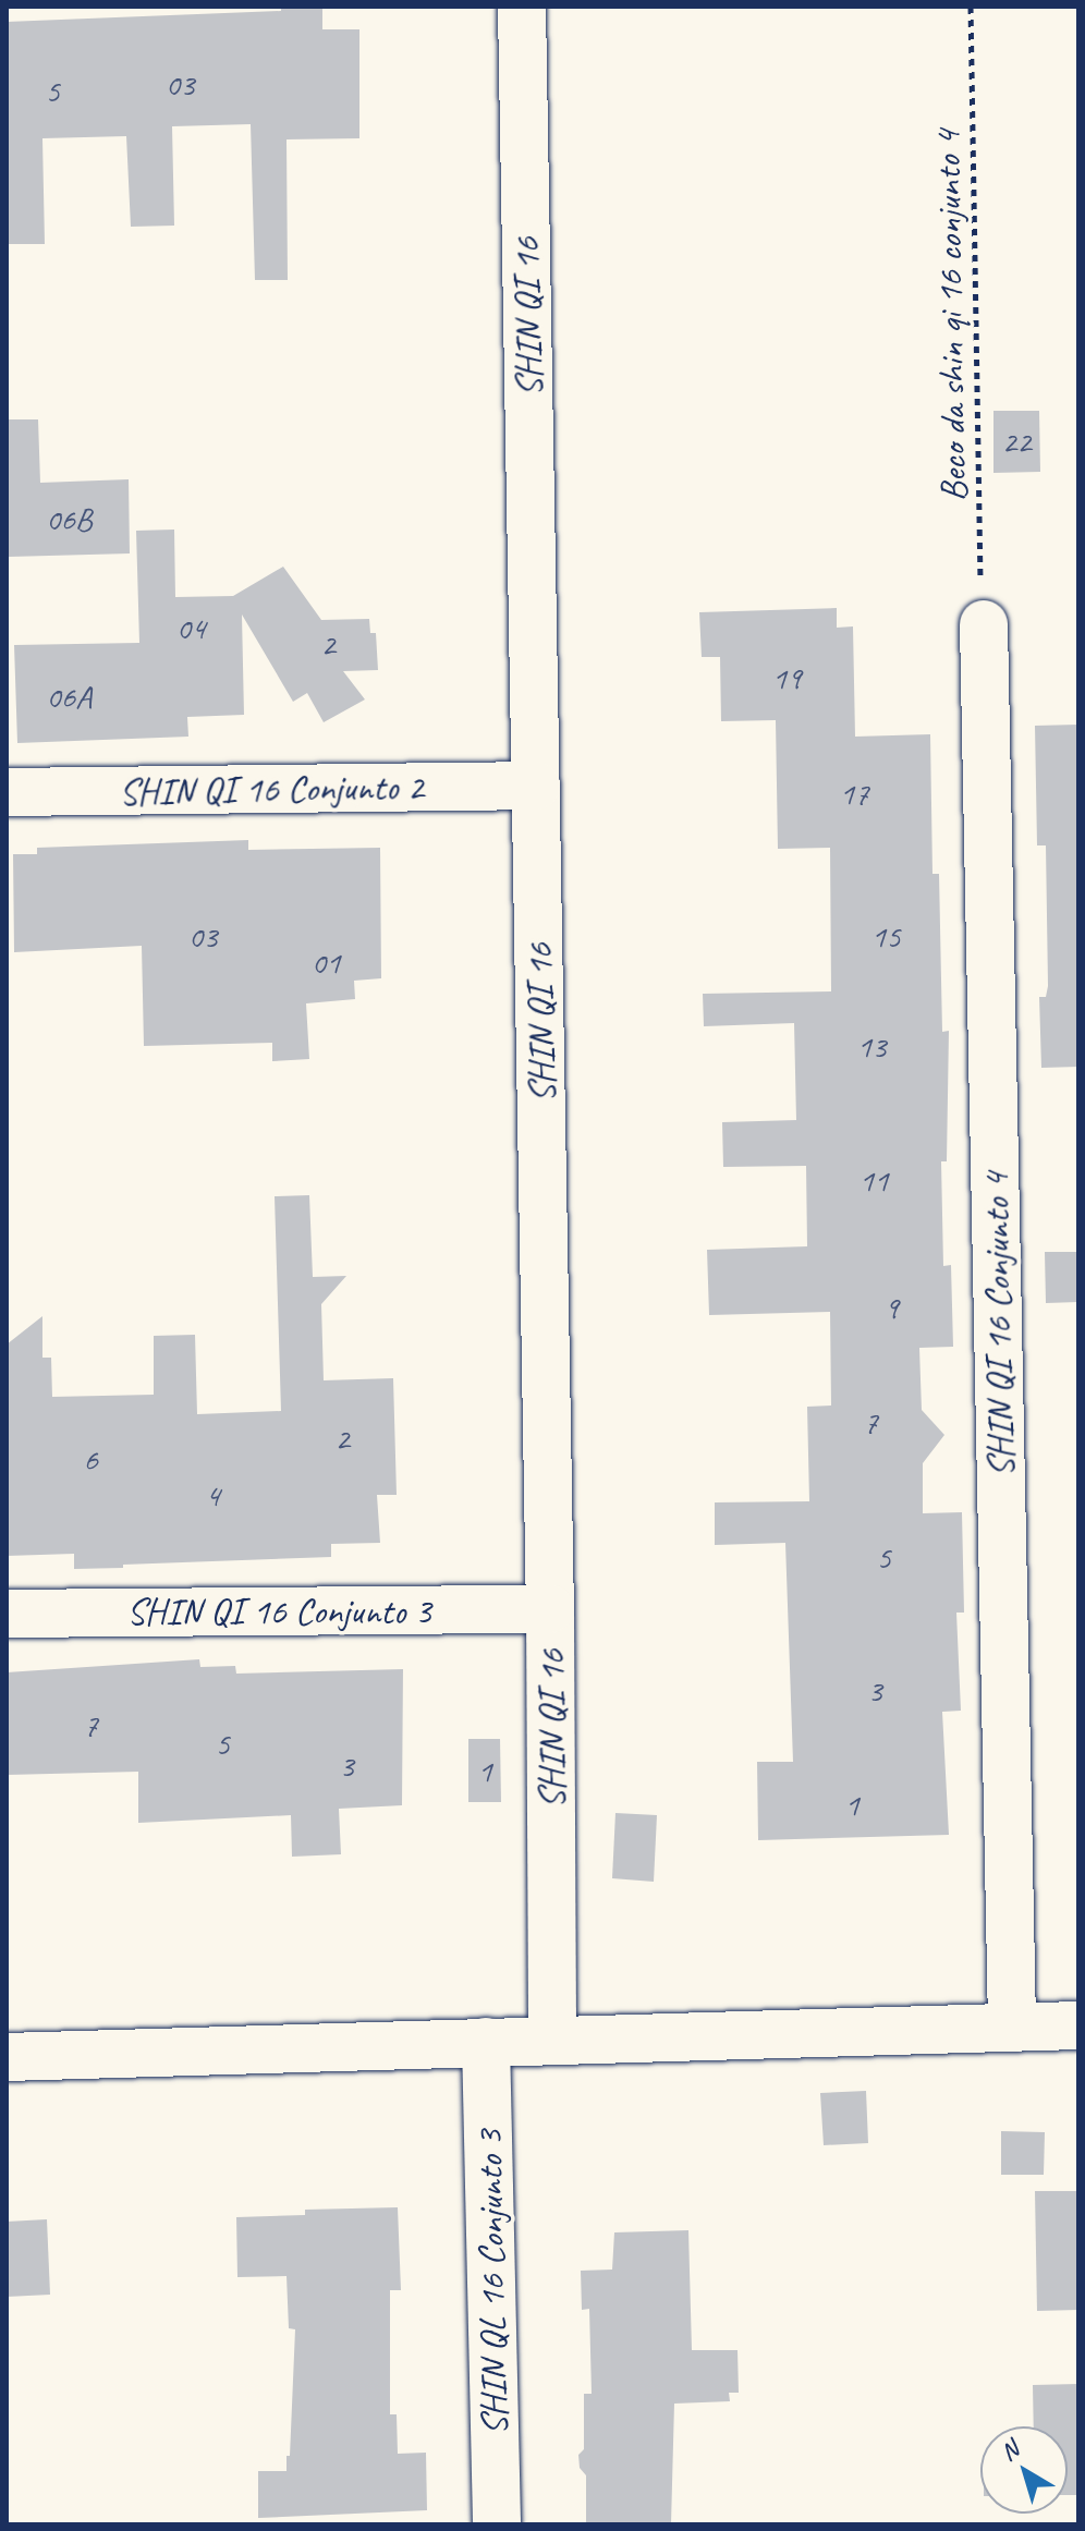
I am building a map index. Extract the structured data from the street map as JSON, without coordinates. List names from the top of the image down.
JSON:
{
  "streets": {
    "street": [
      "SHIN QI 16",
      "SHIN QI 16 Conjunto 2",
      "SHIN QI 16 Conjunto 4",
      "SHIN QI 16 Conjunto 3",
      "SHIN QL 16 Conjunto 3"
    ],
    "path": ["Beco da shin qi 16 conjunto 4"]
  },
  "crossings": [
    ["Beco da shin qi 16 conjunto 4", "SHIN QI 16 Conjunto 4"],
    ["SHIN QI 16", "SHIN QI 16 Conjunto 2"],
    ["SHIN QI 16", "SHIN QI 16 Conjunto 3"]
  ],
  "house_numbers": [
    "03",
    "5",
    "22",
    "06B",
    "04",
    "2",
    "19",
    "06A",
    "17",
    "03",
    "15",
    "01",
    "13",
    "11",
    "9",
    "7",
    "2",
    "6",
    "4",
    "5",
    "3",
    "7",
    "5",
    "3",
    "1",
    "1"
  ],
  "north": "top left"
}
